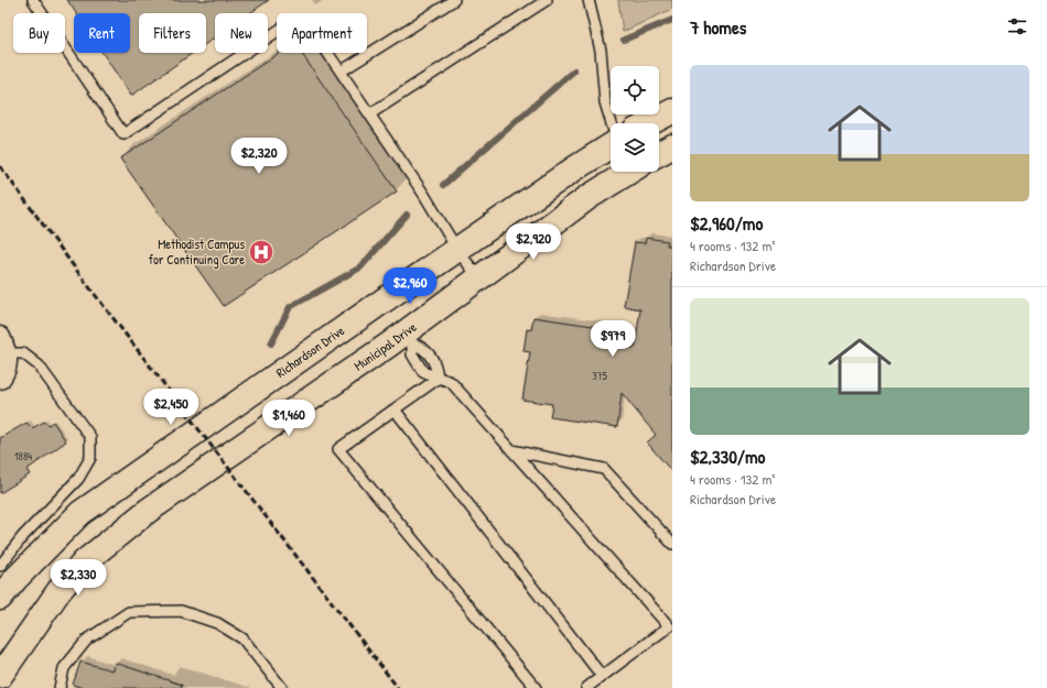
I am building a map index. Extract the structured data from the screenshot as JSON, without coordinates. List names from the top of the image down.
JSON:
{
  "streets": {
    "street": ["Municipal Drive", "Richardson Drive"]
  },
  "places": {
    "hospital": ["Methodist Campus for Continuing Care"]
  },
  "house_numbers": ["375", "1884"],
  "page": {
    "heading": "7 homes",
    "chip": [
      "Buy",
      "Rent",
      "Filters",
      "New",
      "Apartment"
    ],
    "list": [
      {
        "name": "$2,960/mo",
        "note": "4 rooms · 132 m² · Richardson Drive"
      },
      {
        "name": "$2,330/mo",
        "note": "4 rooms · 132 m² · Richardson Drive"
      }
    ],
    "price": [
      "$2,320",
      "$2,920",
      "$2,960",
      "$979",
      "$2,450",
      "$1,460",
      "$2,330"
    ]
  }
}
